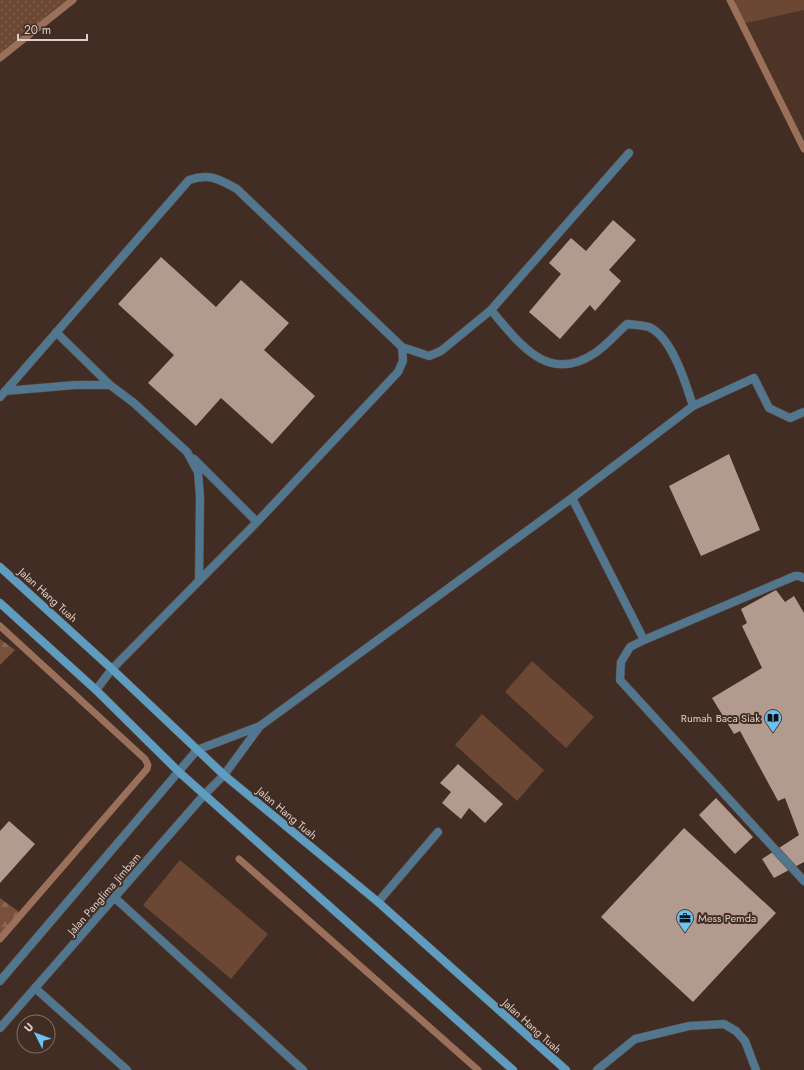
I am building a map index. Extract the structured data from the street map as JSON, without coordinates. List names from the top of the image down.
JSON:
{
  "streets": {
    "main road": ["Jalan Hang Tuah"],
    "street": ["Jalan Panglima Jimbam"]
  },
  "crossings": [
    ["Jalan Hang Tuah", "Jalan Panglima Jimbam"]
  ],
  "places": {
    "library": ["Rumah Baca Siak"],
    "office": ["Mess Pemda"]
  },
  "scale_bar": "20 m",
  "north": "top left"
}
